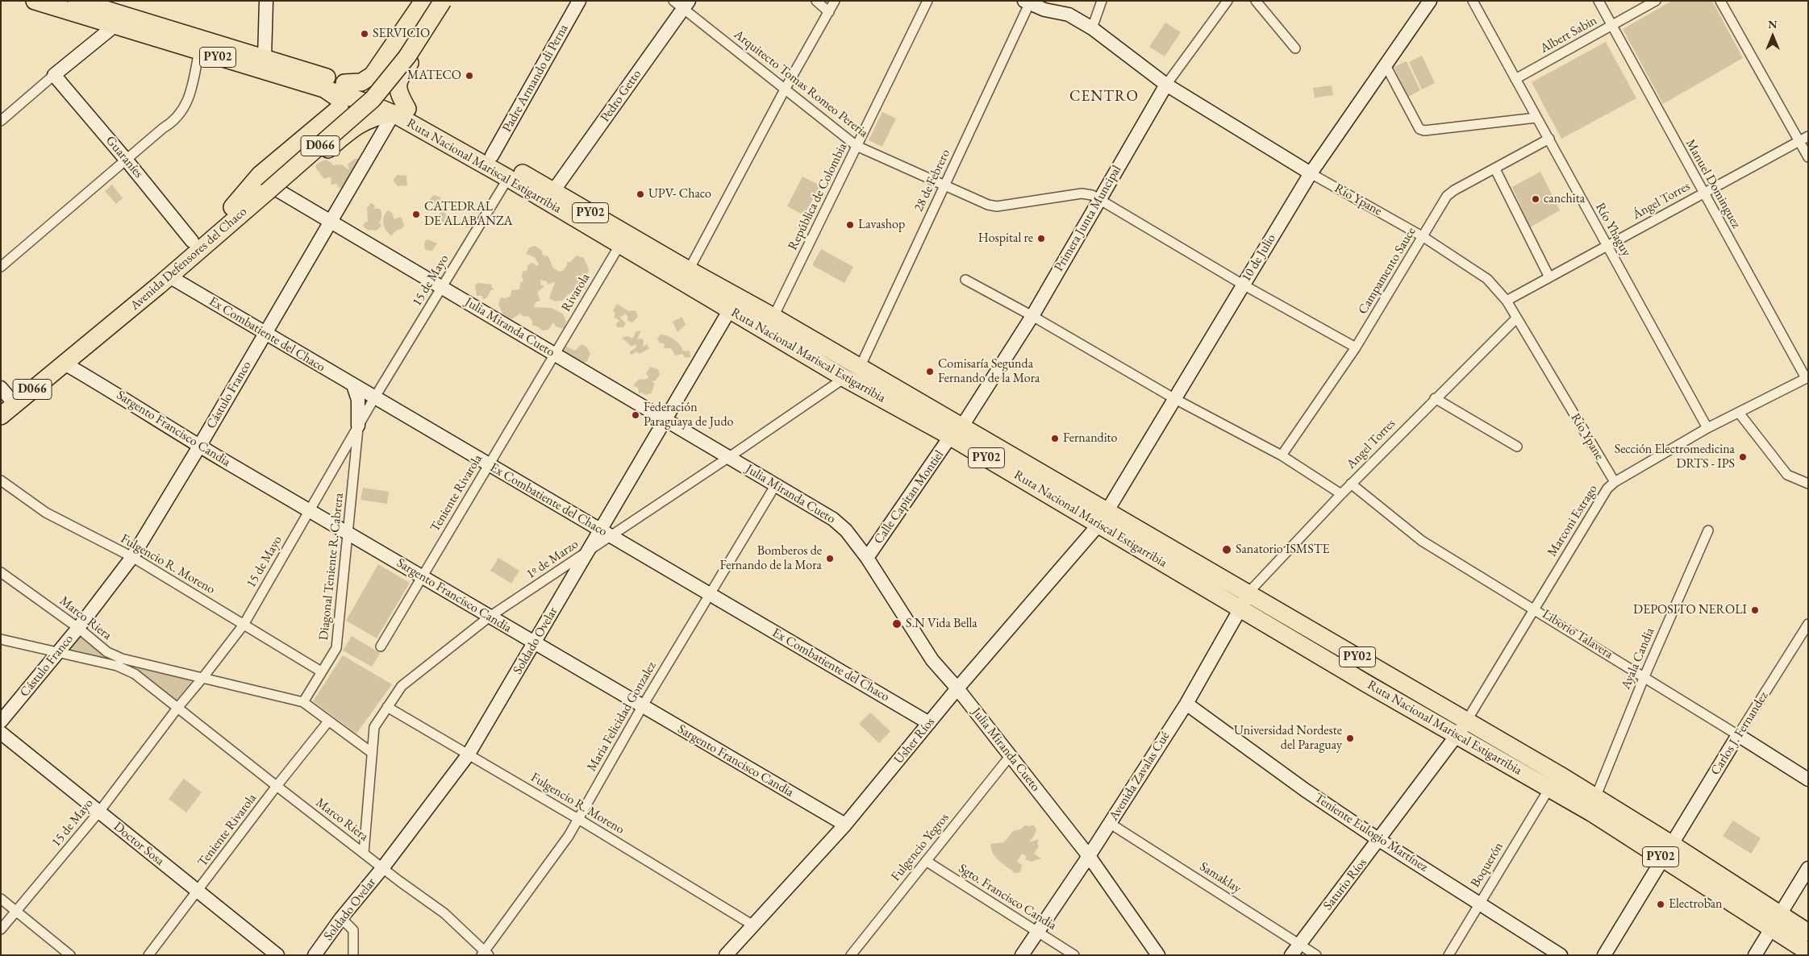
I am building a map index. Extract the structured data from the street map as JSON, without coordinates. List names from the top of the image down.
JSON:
{
  "streets": {
    "highway": [
      "PY02",
      "D066",
      "Ruta Nacional Mariscal Estigarribia",
      "Avenida Defensores del Chaco"
    ],
    "street": [
      "Albert Sabin",
      "Padre Armando di Perna",
      "Arquitecto Tomas Romeo Pereria",
      "Pedro Getto",
      "Guaraníes",
      "28 de Febrero",
      "Manuel Dominguez",
      "República de Colombia",
      "Río Ypane",
      "Ángel Torres",
      "Primera Junta Muncipal",
      "Río Yhaguy",
      "10 de Julio",
      "Campamento Sauce",
      "15 de Mayo",
      "Rivarola",
      "Julia Miranda Cueto",
      "Ex Combatiente del Chaco",
      "Cástulo Franco",
      "Sargento Francisco Candia",
      "Angel Torres",
      "Teniente Rivarola",
      "Calle Capitan Montiel",
      "Marconi Estrago",
      "1º de Marzo",
      "Fulgencio R. Moreno",
      "Diagonal Teniente R. Cabrera",
      "Marco Riera",
      "Liborio Talavera",
      "Soldado Ovelar",
      "Ayala Candia",
      "Maria Felicidad Gonzalez",
      "Carlos J. Fernandez",
      "Usher Ríos",
      "Avenida Zavalas Cué",
      "Teniente Eulogio Martínez",
      "Doctor Sosa",
      "Fulgencio Yegros",
      "Boquerón",
      "Samaklay",
      "Saturio Ríos",
      "Sgto. Francisco Candia"
    ]
  },
  "crossings": [
    ["Albert Sabin", "Manuel Dominguez"],
    ["Albert Sabin", "Río Yhaguy"],
    ["PY02", "D066"],
    ["PY02", "Ruta Nacional Mariscal Estigarribia"],
    ["PY02", "Avenida Defensores del Chaco"],
    ["Padre Armando di Perna", "Ruta Nacional Mariscal Estigarribia"],
    ["Arquitecto Tomas Romeo Pereria", "Pedro Getto"],
    ["Arquitecto Tomas Romeo Pereria", "28 de Febrero"],
    ["Arquitecto Tomas Romeo Pereria", "República de Colombia"],
    ["Arquitecto Tomas Romeo Pereria", "Primera Junta Muncipal"],
    ["Arquitecto Tomas Romeo Pereria", "10 de Julio"],
    ["Arquitecto Tomas Romeo Pereria", "Campamento Sauce"],
    ["Pedro Getto", "Ruta Nacional Mariscal Estigarribia"],
    ["D066", "Ruta Nacional Mariscal Estigarribia"],
    ["D066", "Avenida Defensores del Chaco"],
    ["Guaraníes", "Avenida Defensores del Chaco"],
    ["Ruta Nacional Mariscal Estigarribia", "28 de Febrero"],
    ["Ruta Nacional Mariscal Estigarribia", "República de Colombia"],
    ["Ruta Nacional Mariscal Estigarribia", "Primera Junta Muncipal"],
    ["Ruta Nacional Mariscal Estigarribia", "10 de Julio"],
    ["Ruta Nacional Mariscal Estigarribia", "Avenida Defensores del Chaco"],
    ["Ruta Nacional Mariscal Estigarribia", "15 de Mayo"],
    ["Ruta Nacional Mariscal Estigarribia", "Rivarola"],
    ["Ruta Nacional Mariscal Estigarribia", "Cástulo Franco"],
    ["Ruta Nacional Mariscal Estigarribia", "Angel Torres"],
    ["Ruta Nacional Mariscal Estigarribia", "Calle Capitan Montiel"],
    ["Ruta Nacional Mariscal Estigarribia", "Marconi Estrago"],
    ["Ruta Nacional Mariscal Estigarribia", "Soldado Ovelar"],
    ["Ruta Nacional Mariscal Estigarribia", "Ayala Candia"],
    ["Ruta Nacional Mariscal Estigarribia", "Carlos J. Fernandez"],
    ["Ruta Nacional Mariscal Estigarribia", "Usher Ríos"],
    ["Ruta Nacional Mariscal Estigarribia", "Avenida Zavalas Cué"],
    ["Ruta Nacional Mariscal Estigarribia", "Boquerón"],
    ["Ruta Nacional Mariscal Estigarribia", "Saturio Ríos"],
    ["28 de Febrero", "Río Ypane"],
    ["Manuel Dominguez", "Ángel Torres"],
    ["Manuel Dominguez", "Marconi Estrago"],
    ["Río Ypane", "Ángel Torres"],
    ["Río Ypane", "Primera Junta Muncipal"],
    ["Río Ypane", "10 de Julio"],
    ["Río Ypane", "Campamento Sauce"],
    ["Río Ypane", "Angel Torres"],
    ["Río Ypane", "Marconi Estrago"],
    ["Ángel Torres", "Río Yhaguy"],
    ["Primera Junta Muncipal", "Calle Capitan Montiel"],
    ["Río Yhaguy", "Campamento Sauce"],
    ["Río Yhaguy", "Marconi Estrago"],
    ["10 de Julio", "Usher Ríos"],
    ["Avenida Defensores del Chaco", "Julia Miranda Cueto"],
    ["Avenida Defensores del Chaco", "Ex Combatiente del Chaco"],
    ["Avenida Defensores del Chaco", "Sargento Francisco Candia"],
    ["15 de Mayo", "Julia Miranda Cueto"],
    ["15 de Mayo", "Ex Combatiente del Chaco"],
    ["15 de Mayo", "Sargento Francisco Candia"],
    ["15 de Mayo", "Fulgencio R. Moreno"],
    ["15 de Mayo", "Diagonal Teniente R. Cabrera"],
    ["15 de Mayo", "Marco Riera"],
    ["15 de Mayo", "Doctor Sosa"],
    ["Rivarola", "Julia Miranda Cueto"],
    ["Rivarola", "Teniente Rivarola"],
    ["Julia Miranda Cueto", "Cástulo Franco"],
    ["Julia Miranda Cueto", "Teniente Rivarola"],
    ["Julia Miranda Cueto", "Calle Capitan Montiel"],
    ["Julia Miranda Cueto", "Soldado Ovelar"],
    ["Julia Miranda Cueto", "Maria Felicidad Gonzalez"],
    ["Julia Miranda Cueto", "Usher Ríos"],
    ["Julia Miranda Cueto", "Avenida Zavalas Cué"],
    ["Julia Miranda Cueto", "Fulgencio Yegros"],
    ["Ex Combatiente del Chaco", "Cástulo Franco"],
    ["Ex Combatiente del Chaco", "Teniente Rivarola"],
    ["Ex Combatiente del Chaco", "Soldado Ovelar"],
    ["Ex Combatiente del Chaco", "Maria Felicidad Gonzalez"],
    ["Ex Combatiente del Chaco", "Usher Ríos"],
    ["Cástulo Franco", "Sargento Francisco Candia"],
    ["Cástulo Franco", "Fulgencio R. Moreno"],
    ["Cástulo Franco", "Marco Riera"],
    ["Sargento Francisco Candia", "Teniente Rivarola"],
    ["Sargento Francisco Candia", "1º de Marzo"],
    ["Sargento Francisco Candia", "Diagonal Teniente R. Cabrera"],
    ["Sargento Francisco Candia", "Soldado Ovelar"],
    ["Sargento Francisco Candia", "Maria Felicidad Gonzalez"],
    ["Sargento Francisco Candia", "Usher Ríos"],
    ["Angel Torres", "Liborio Talavera"],
    ["Angel Torres", "Avenida Zavalas Cué"],
    ["Teniente Rivarola", "Marco Riera"],
    ["Teniente Rivarola", "Doctor Sosa"],
    ["Marconi Estrago", "Liborio Talavera"],
    ["Marconi Estrago", "Saturio Ríos"],
    ["1º de Marzo", "Fulgencio R. Moreno"],
    ["1º de Marzo", "Marco Riera"],
    ["1º de Marzo", "Soldado Ovelar"],
    ["Fulgencio R. Moreno", "Diagonal Teniente R. Cabrera"],
    ["Fulgencio R. Moreno", "Soldado Ovelar"],
    ["Fulgencio R. Moreno", "Maria Felicidad Gonzalez"],
    ["Fulgencio R. Moreno", "Usher Ríos"],
    ["Diagonal Teniente R. Cabrera", "Marco Riera"],
    ["Marco Riera", "Soldado Ovelar"],
    ["Marco Riera", "Maria Felicidad Gonzalez"],
    ["Liborio Talavera", "Ayala Candia"],
    ["Liborio Talavera", "Carlos J. Fernandez"],
    ["Avenida Zavalas Cué", "Teniente Eulogio Martínez"],
    ["Avenida Zavalas Cué", "Samaklay"],
    ["Avenida Zavalas Cué", "Sgto. Francisco Candia"],
    ["Teniente Eulogio Martínez", "Boquerón"],
    ["Teniente Eulogio Martínez", "Saturio Ríos"],
    ["Fulgencio Yegros", "Sgto. Francisco Candia"],
    ["Samaklay", "Saturio Ríos"]
  ],
  "districts": ["CENTRO"],
  "places": [
    "SERVICIO",
    "MATECO",
    "UPV- Chaco",
    "canchita",
    "CATEDRAL DE ALABANZA",
    "Lavashop",
    "Hospital re",
    "Comisaría Segunda Fernando de la Mora",
    "Federación Paraguaya de Judo",
    "Fernandito",
    "Sección Electromedicina DRTS - IPS",
    "Sanatorio ISMSTE",
    "Bomberos de Fernando de la Mora",
    "DEPOSITO NEROLI",
    "S.N Vida Bella",
    "Universidad Nordeste del Paraguay",
    "Electroban"
  ],
  "north": "top"
}
